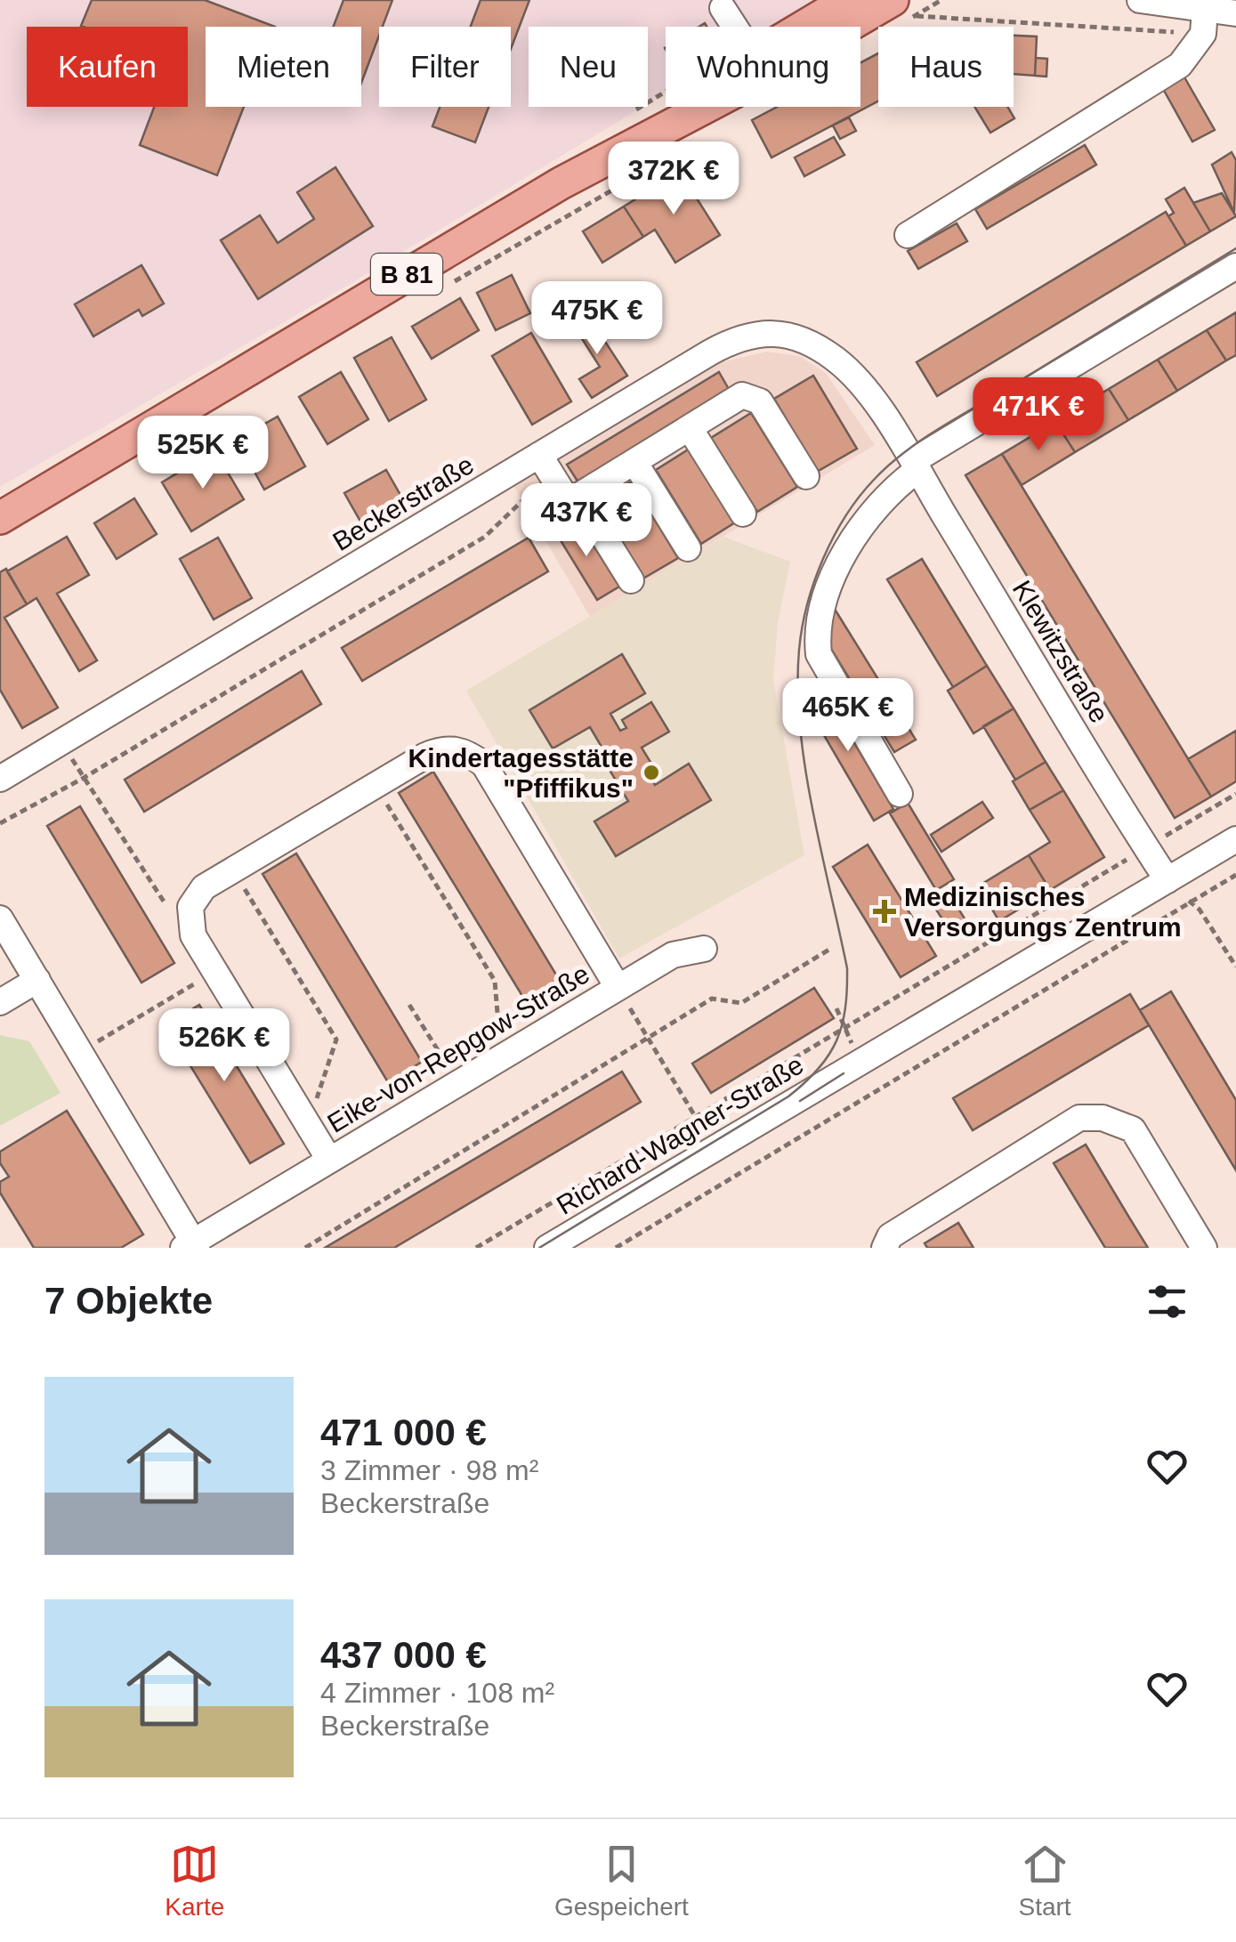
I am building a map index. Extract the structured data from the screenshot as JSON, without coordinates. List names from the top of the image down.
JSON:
{
  "streets": {
    "main road": ["B 81"],
    "street": [
      "Beckerstraße",
      "Klewitzstraße",
      "Eike-von-Repgow-Straße",
      "Richard-Wagner-Straße"
    ]
  },
  "crossings": [
    ["Beckerstraße", "Klewitzstraße"],
    ["Klewitzstraße", "Richard-Wagner-Straße"]
  ],
  "places": {
    "other": ["Kindertagesstätte \"Pfiffikus\""],
    "health": ["Medizinisches Versorgungs Zentrum"]
  },
  "page": {
    "chip": [
      "Kaufen",
      "Mieten",
      "Filter",
      "Neu",
      "Wohnung",
      "Haus"
    ],
    "price": [
      "372K €",
      "475K €",
      "471K €",
      "525K €",
      "437K €",
      "465K €",
      "526K €"
    ],
    "heading": "7 Objekte",
    "list": [
      {
        "name": "471 000 €",
        "note": "3 Zimmer · 98 m² · Beckerstraße"
      },
      {
        "name": "437 000 €",
        "note": "4 Zimmer · 108 m² · Beckerstraße"
      }
    ],
    "tabs": ["Karte", "Gespeichert", "Start"]
  }
}
